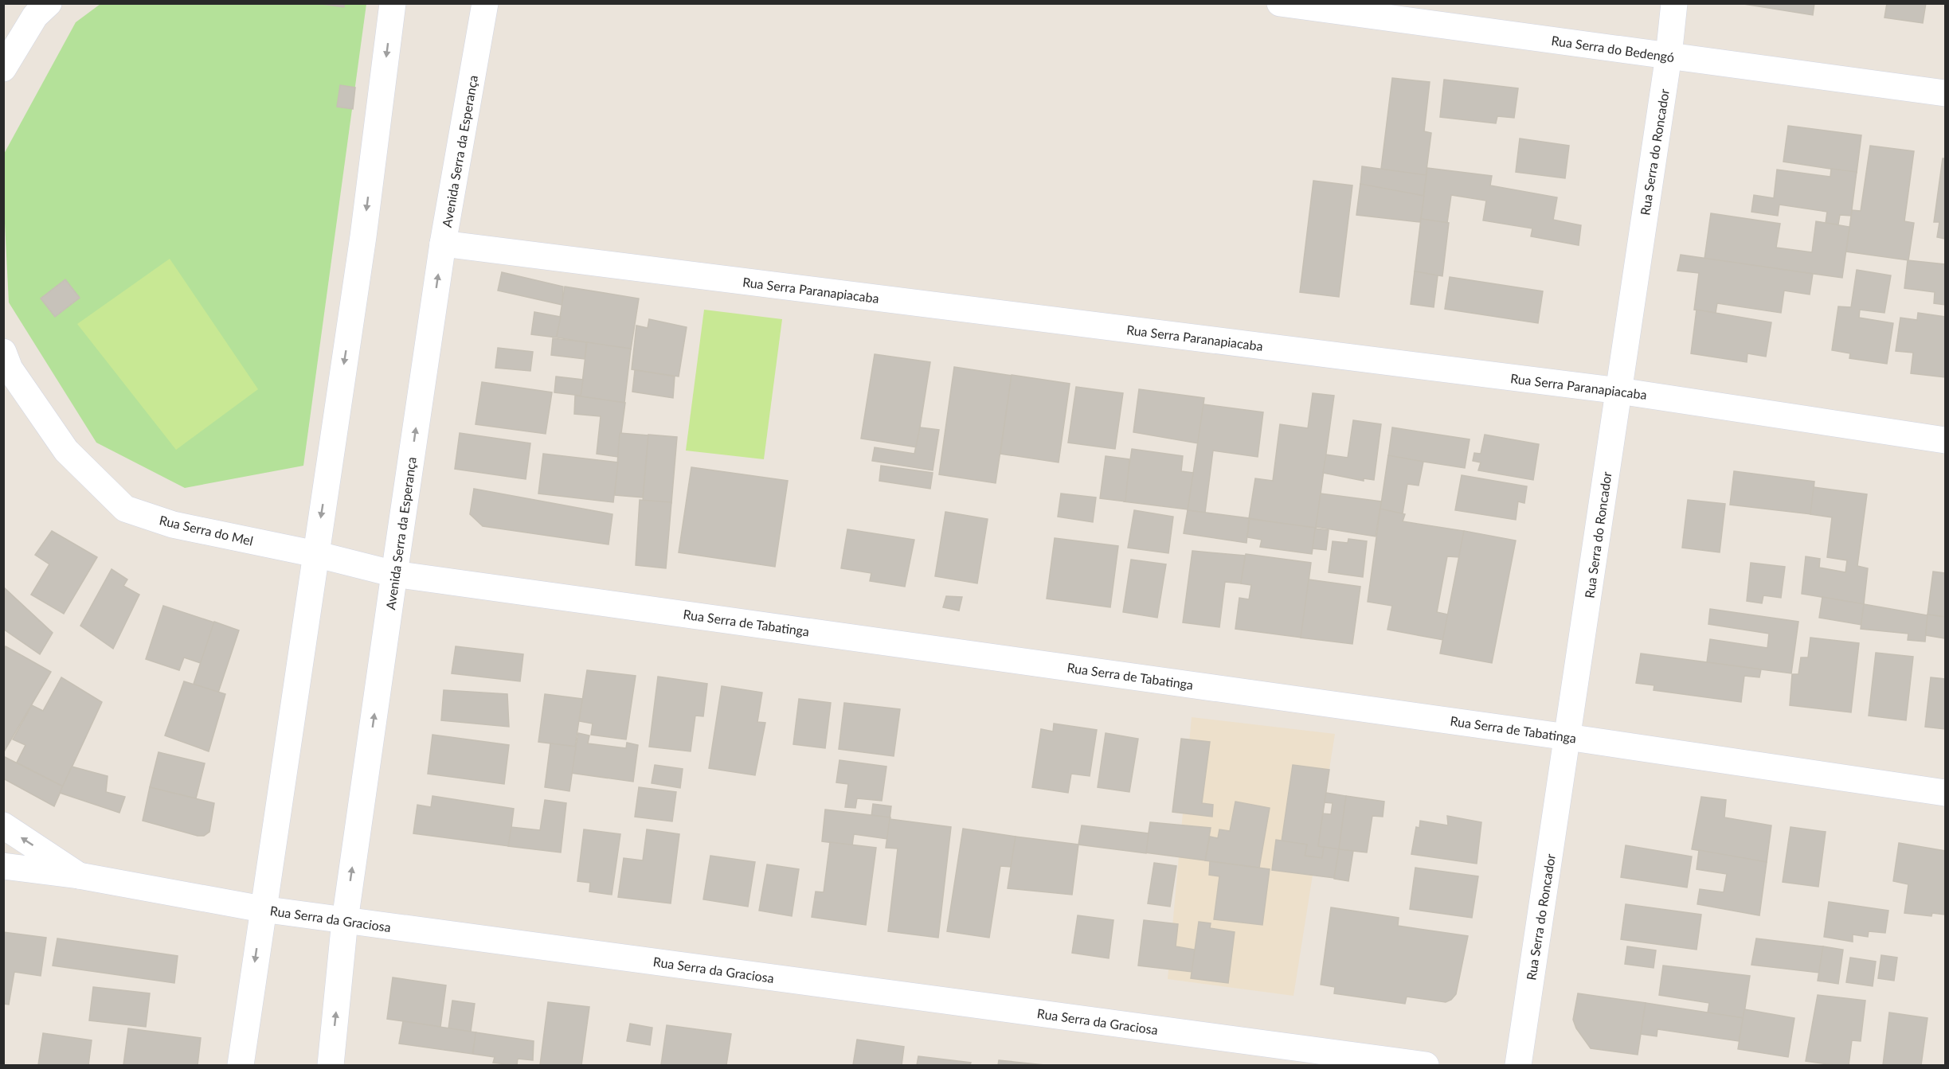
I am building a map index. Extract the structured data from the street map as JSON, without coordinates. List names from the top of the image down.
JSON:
{
  "streets": {
    "street": [
      "Rua Serra do Bedengó",
      "Avenida Serra da Esperança",
      "Rua Serra do Roncador",
      "Rua Serra Paranapiacaba",
      "Rua Serra do Mel",
      "Rua Serra de Tabatinga",
      "Rua Serra da Graciosa"
    ]
  },
  "crossings": [
    ["Rua Serra do Bedengó", "Rua Serra do Roncador"],
    ["Avenida Serra da Esperança", "Rua Serra Paranapiacaba"],
    ["Avenida Serra da Esperança", "Rua Serra de Tabatinga"],
    ["Avenida Serra da Esperança", "Rua Serra da Graciosa"],
    ["Rua Serra do Roncador", "Rua Serra Paranapiacaba"],
    ["Rua Serra do Roncador", "Rua Serra de Tabatinga"],
    ["Rua Serra do Mel", "Rua Serra de Tabatinga"]
  ]
}
